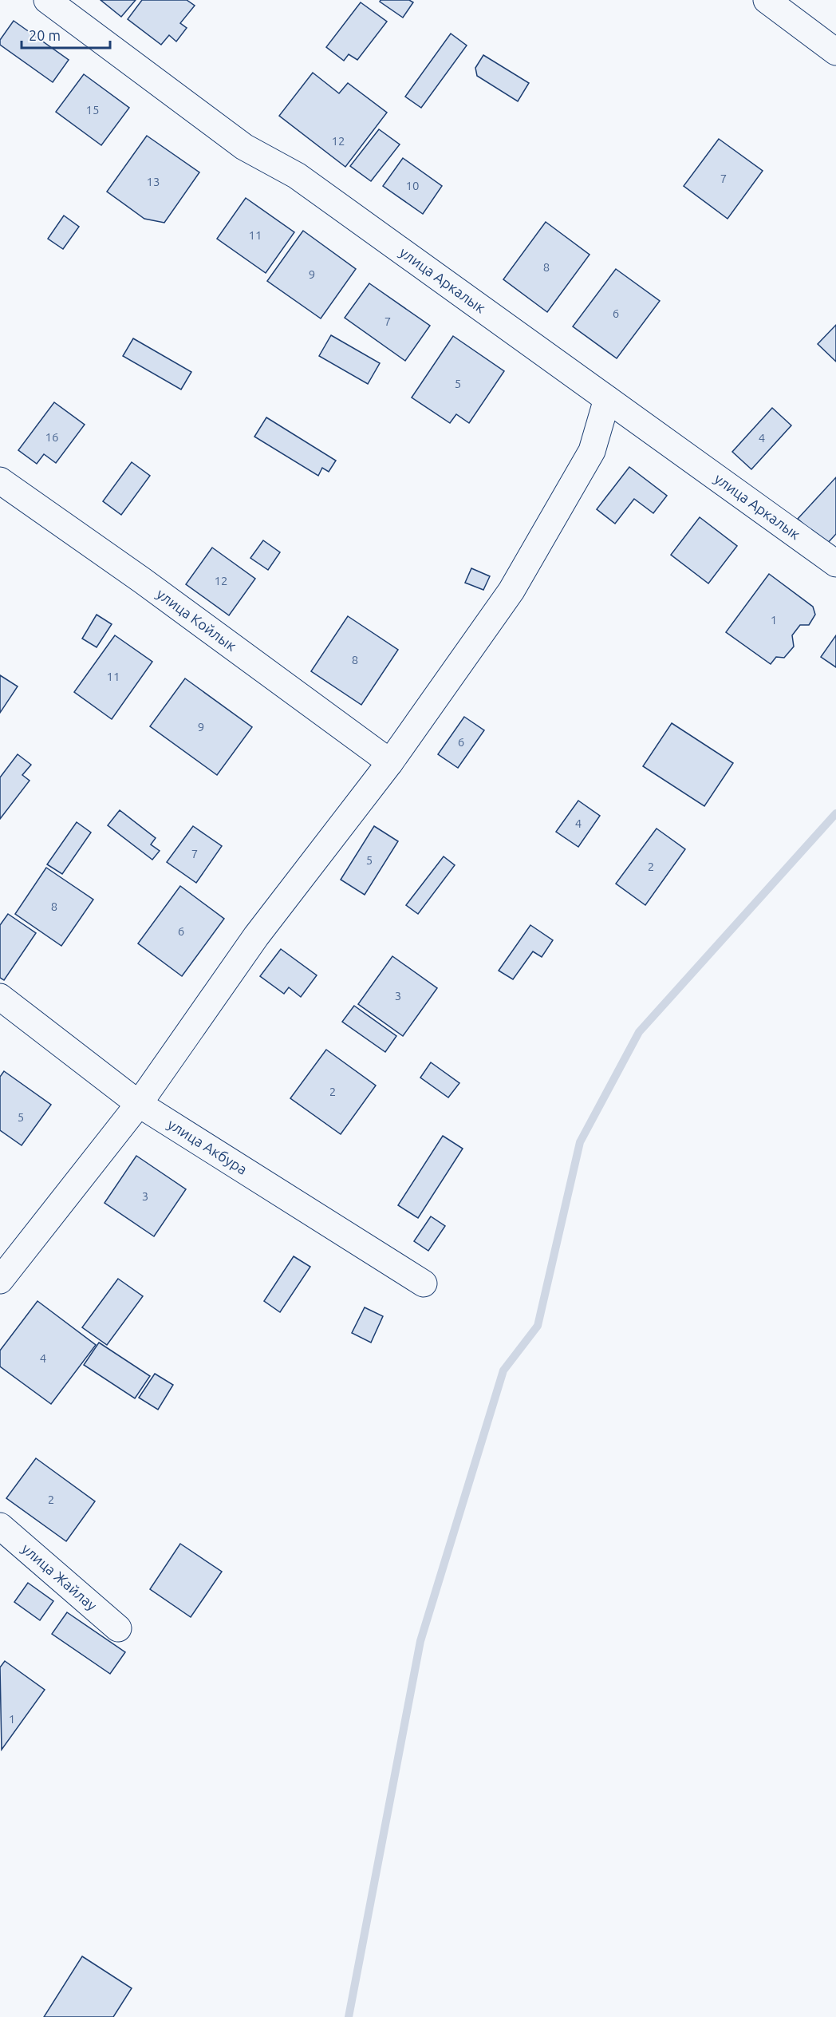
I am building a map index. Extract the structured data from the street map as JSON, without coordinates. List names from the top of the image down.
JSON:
{
  "streets": {
    "street": [
      "улица Аркалык",
      "улица Койлык",
      "улица Акбура",
      "улица Жайлау"
    ]
  },
  "house_numbers": [
    "15",
    "12",
    "7",
    "13",
    "10",
    "11",
    "8",
    "9",
    "6",
    "7",
    "5",
    "16",
    "4",
    "12",
    "1",
    "8",
    "11",
    "9",
    "6",
    "4",
    "7",
    "5",
    "2",
    "8",
    "6",
    "3",
    "2",
    "5",
    "3",
    "4",
    "2",
    "1"
  ],
  "scale_bar": "20 m"
}
